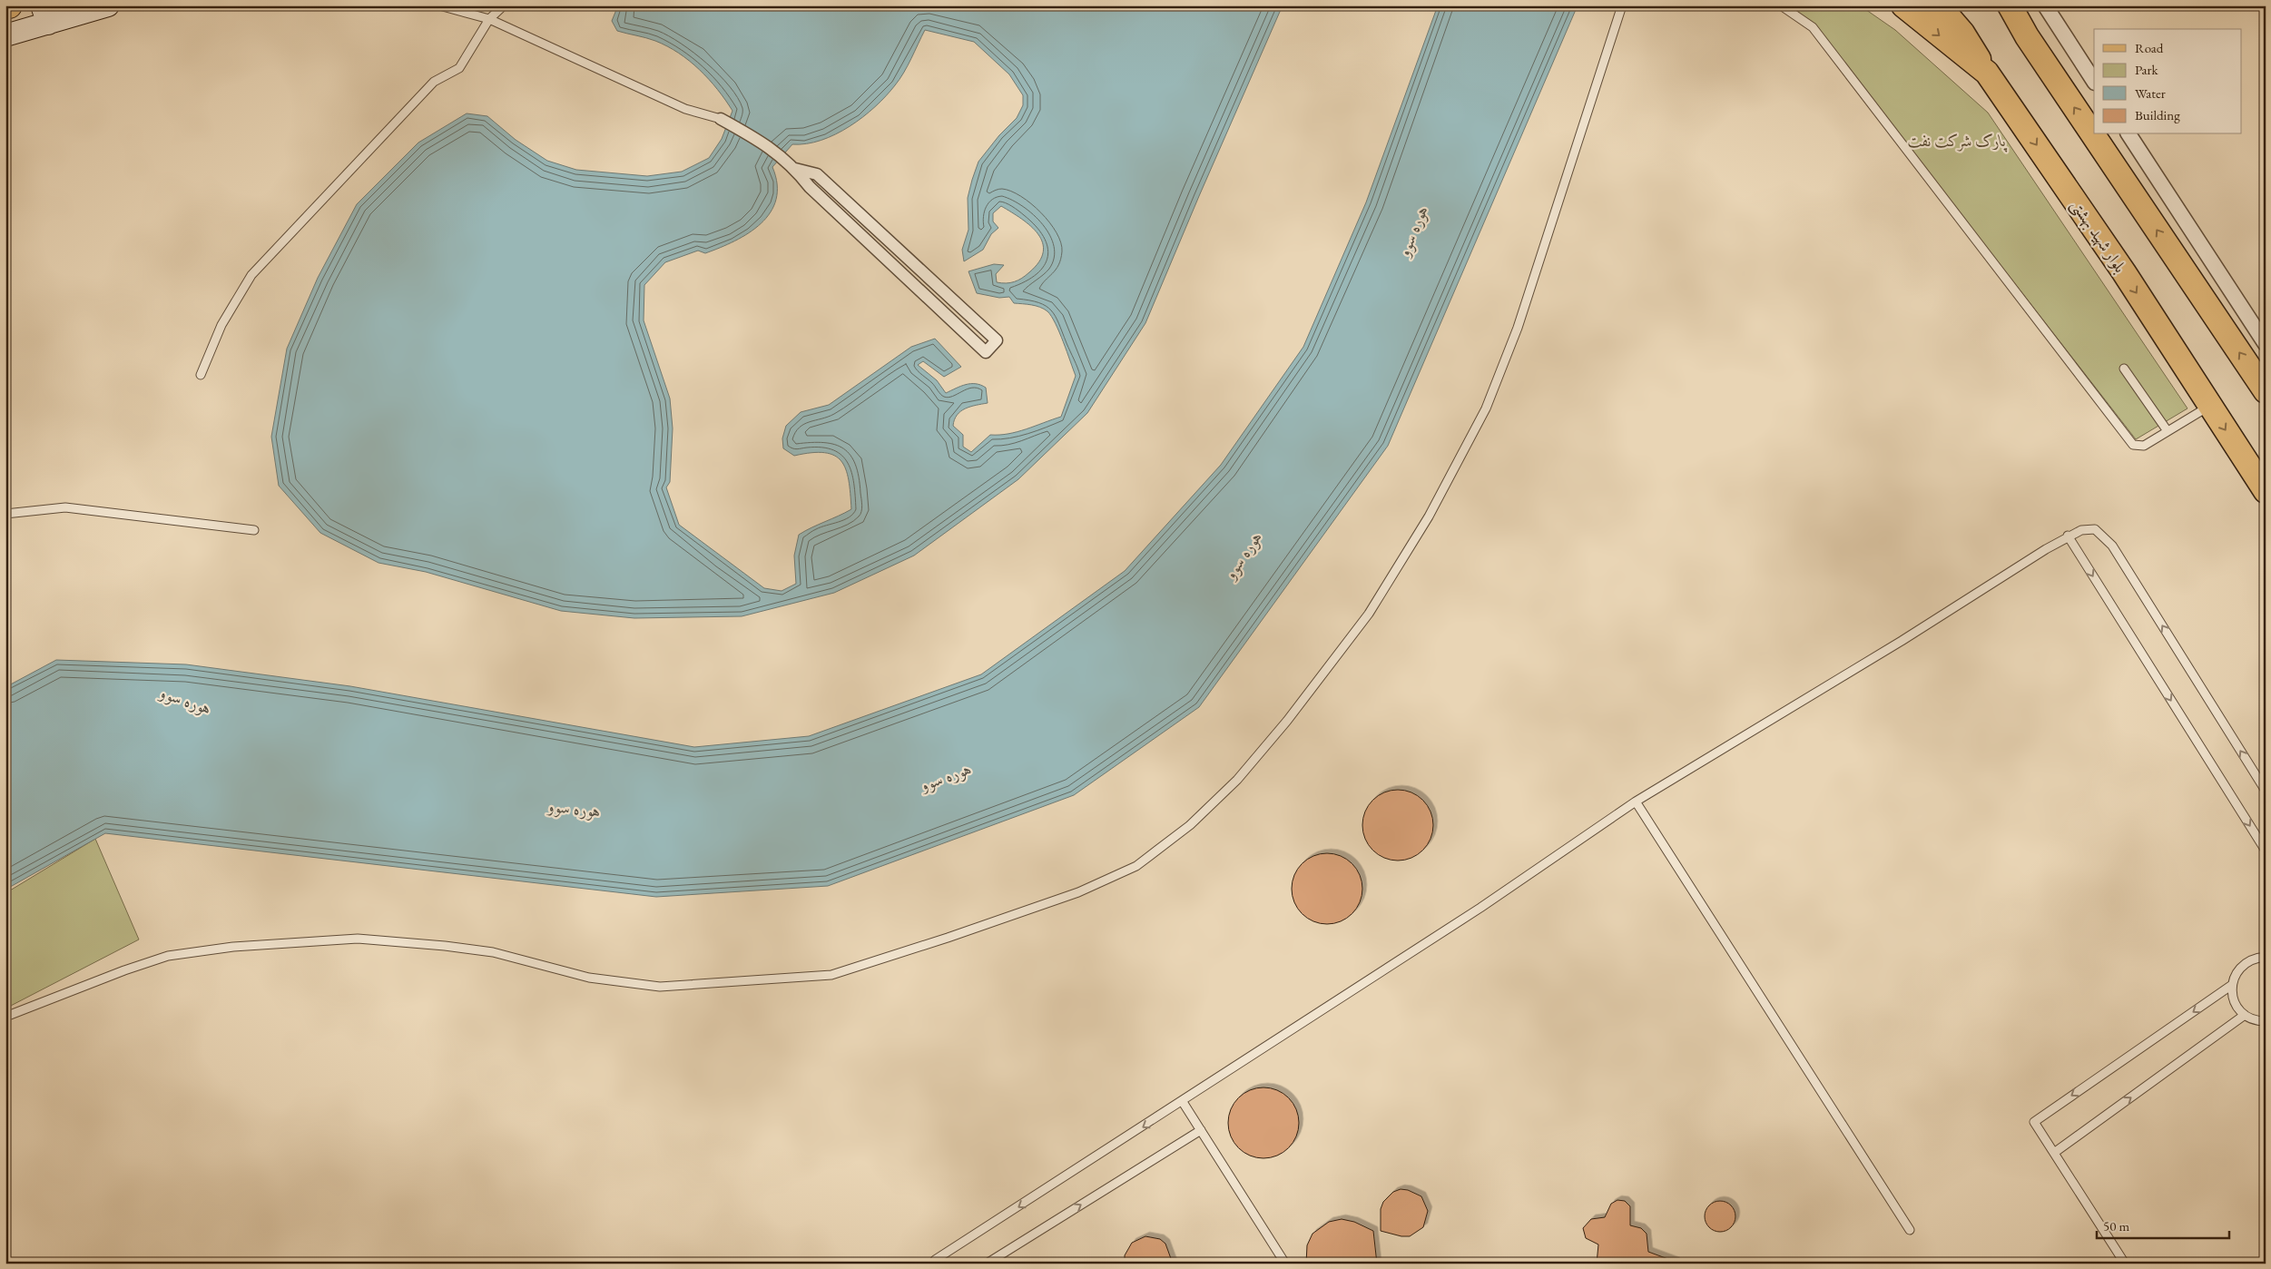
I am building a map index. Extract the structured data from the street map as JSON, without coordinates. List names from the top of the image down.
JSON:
{
  "streets": {
    "main road": ["بلوار شهید بهشتی"]
  },
  "water": ["هوره سوو"],
  "parks": ["پارک شرکت نفت"],
  "legend": [
    "Road",
    "Park",
    "Water",
    "Building"
  ],
  "scale_bar": "50 m"
}
